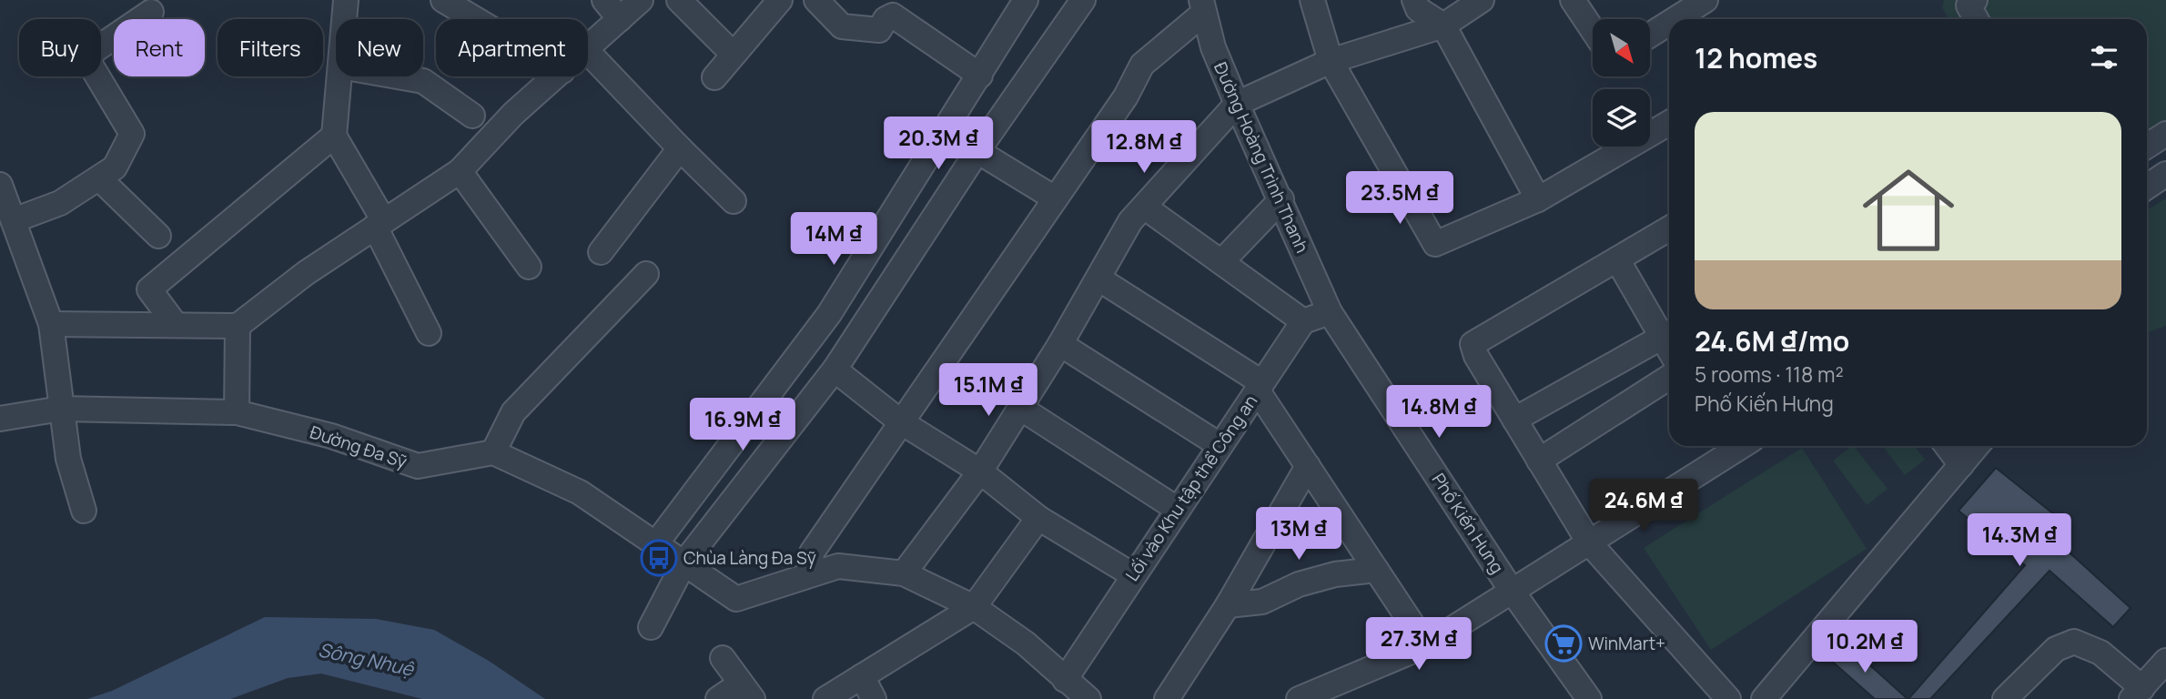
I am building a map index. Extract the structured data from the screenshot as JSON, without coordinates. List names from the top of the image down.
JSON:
{
  "streets": {
    "street": [
      "Đường Hoàng Trình Thanh",
      "Đường Đa Sỹ",
      "Lối vào Khu tập thể Công an",
      "Phố Kiến Hưng"
    ]
  },
  "crossings": [
    ["Đường Hoàng Trình Thanh", "Phố Kiến Hưng"]
  ],
  "water": ["Sông Nhuệ"],
  "places": {
    "bus stop": ["Chùa Làng Đa Sỹ"],
    "supermarket": ["WinMart+"]
  },
  "north": "bottom right",
  "page": {
    "chip": [
      "Buy",
      "Rent",
      "Filters",
      "New",
      "Apartment"
    ],
    "heading": "12 homes",
    "list": [
      {
        "name": "24.6M ₫/mo",
        "note": "5 rooms · 118 m² · Phố Kiến Hưng"
      }
    ],
    "price": [
      "20.3M ₫",
      "12.8M ₫",
      "23.5M ₫",
      "14M ₫",
      "15.1M ₫",
      "14.8M ₫",
      "16.9M ₫",
      "24.6M ₫",
      "13M ₫",
      "14.3M ₫",
      "27.3M ₫",
      "10.2M ₫"
    ]
  }
}
